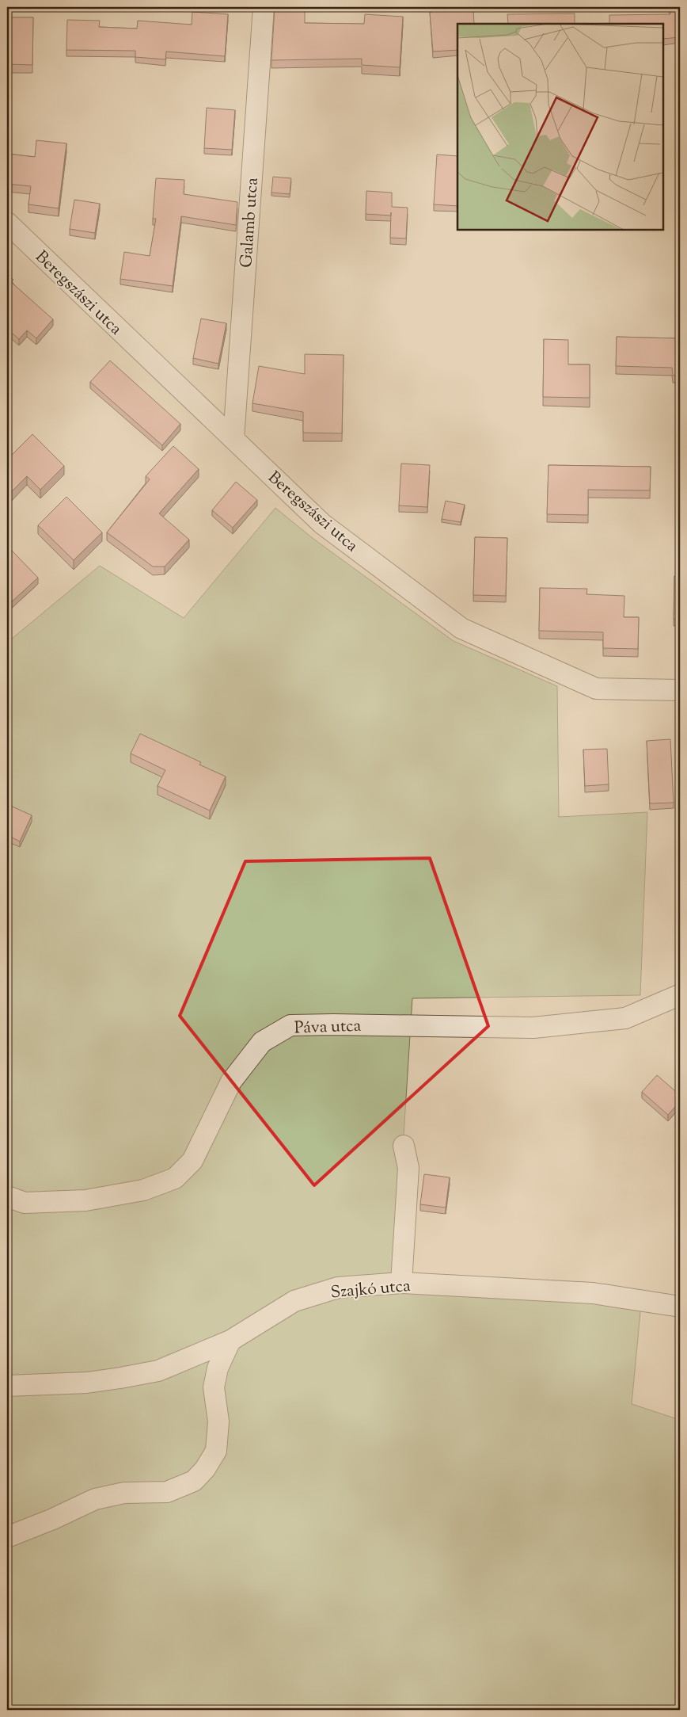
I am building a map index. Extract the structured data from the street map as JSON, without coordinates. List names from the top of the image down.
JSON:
{
  "streets": {
    "street": [
      "Galamb utca",
      "Beregszászi utca",
      "Páva utca",
      "Szajkó utca"
    ]
  },
  "crossings": [
    ["Galamb utca", "Beregszászi utca"]
  ]
}
